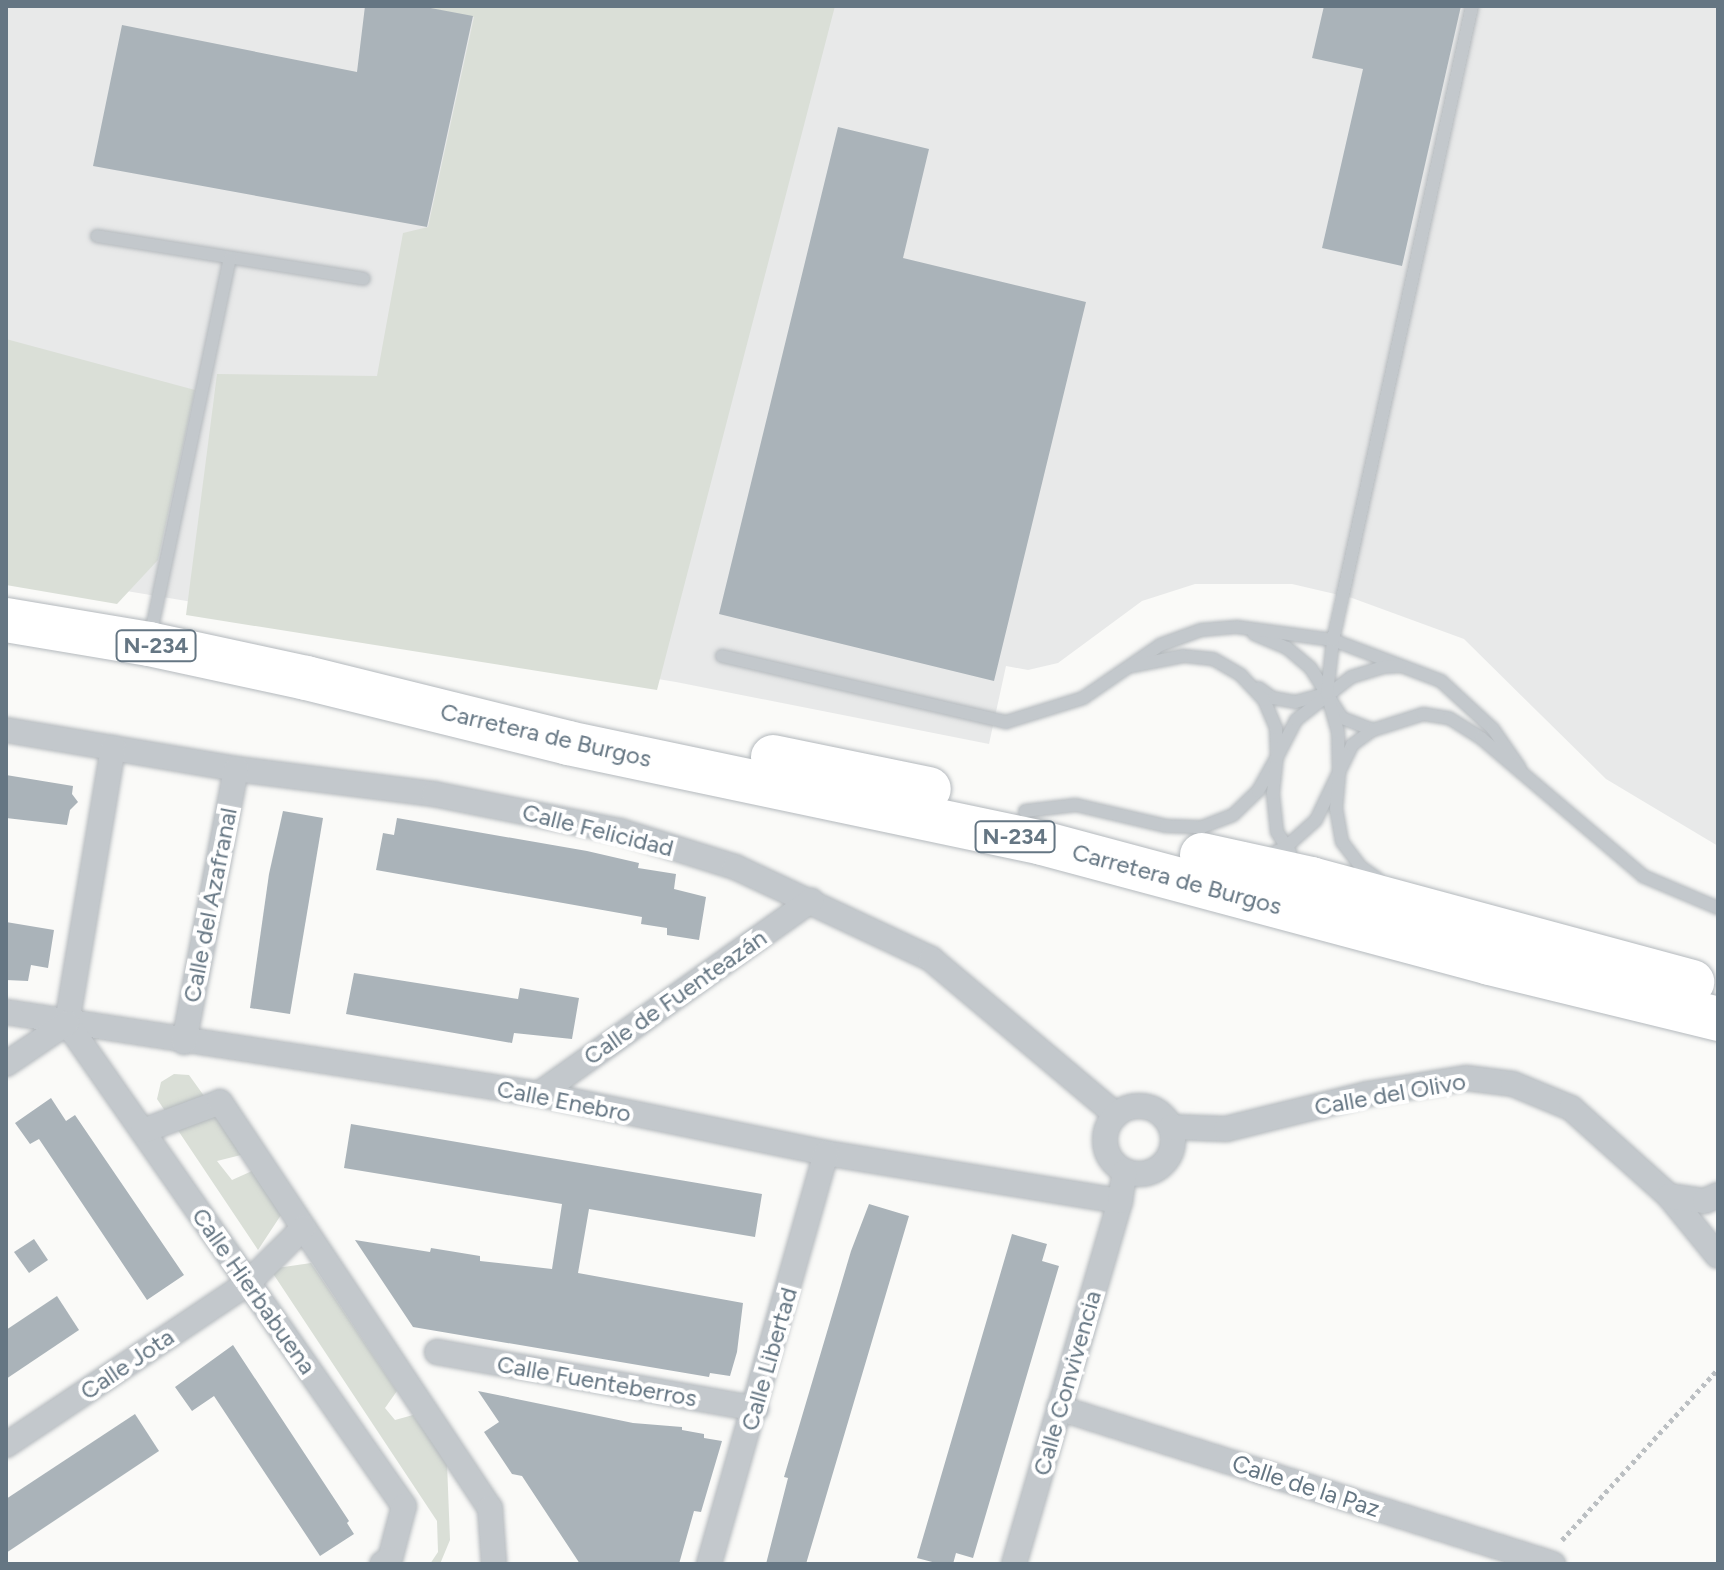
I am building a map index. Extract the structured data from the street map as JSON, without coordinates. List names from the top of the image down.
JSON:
{
  "streets": {
    "highway": ["N-234", "Carretera de Burgos"],
    "street": [
      "Calle Felicidad",
      "Calle del Azafranal",
      "Calle de Fuenteazán",
      "Calle del Olivo",
      "Calle Enebro",
      "Calle Hierbabuena",
      "Calle Libertad",
      "Calle Jota",
      "Calle Fuenteberros",
      "Calle Convivencia",
      "Calle de la Paz"
    ]
  },
  "crossings": [
    ["Calle Felicidad", "Calle del Azafranal"],
    ["Calle Felicidad", "Calle de Fuenteazán"],
    ["Calle Felicidad", "Calle del Olivo"],
    ["Calle Felicidad", "Calle Convivencia"],
    ["Calle del Azafranal", "Calle Enebro"],
    ["Calle de Fuenteazán", "Calle Enebro"],
    ["Calle del Olivo", "Calle Convivencia"],
    ["Calle Enebro", "Calle Hierbabuena"],
    ["Calle Enebro", "Calle Libertad"],
    ["Calle Enebro", "Calle Convivencia"],
    ["Calle Hierbabuena", "Calle Jota"],
    ["Calle Libertad", "Calle Fuenteberros"],
    ["Calle Convivencia", "Calle de la Paz"]
  ]
}
